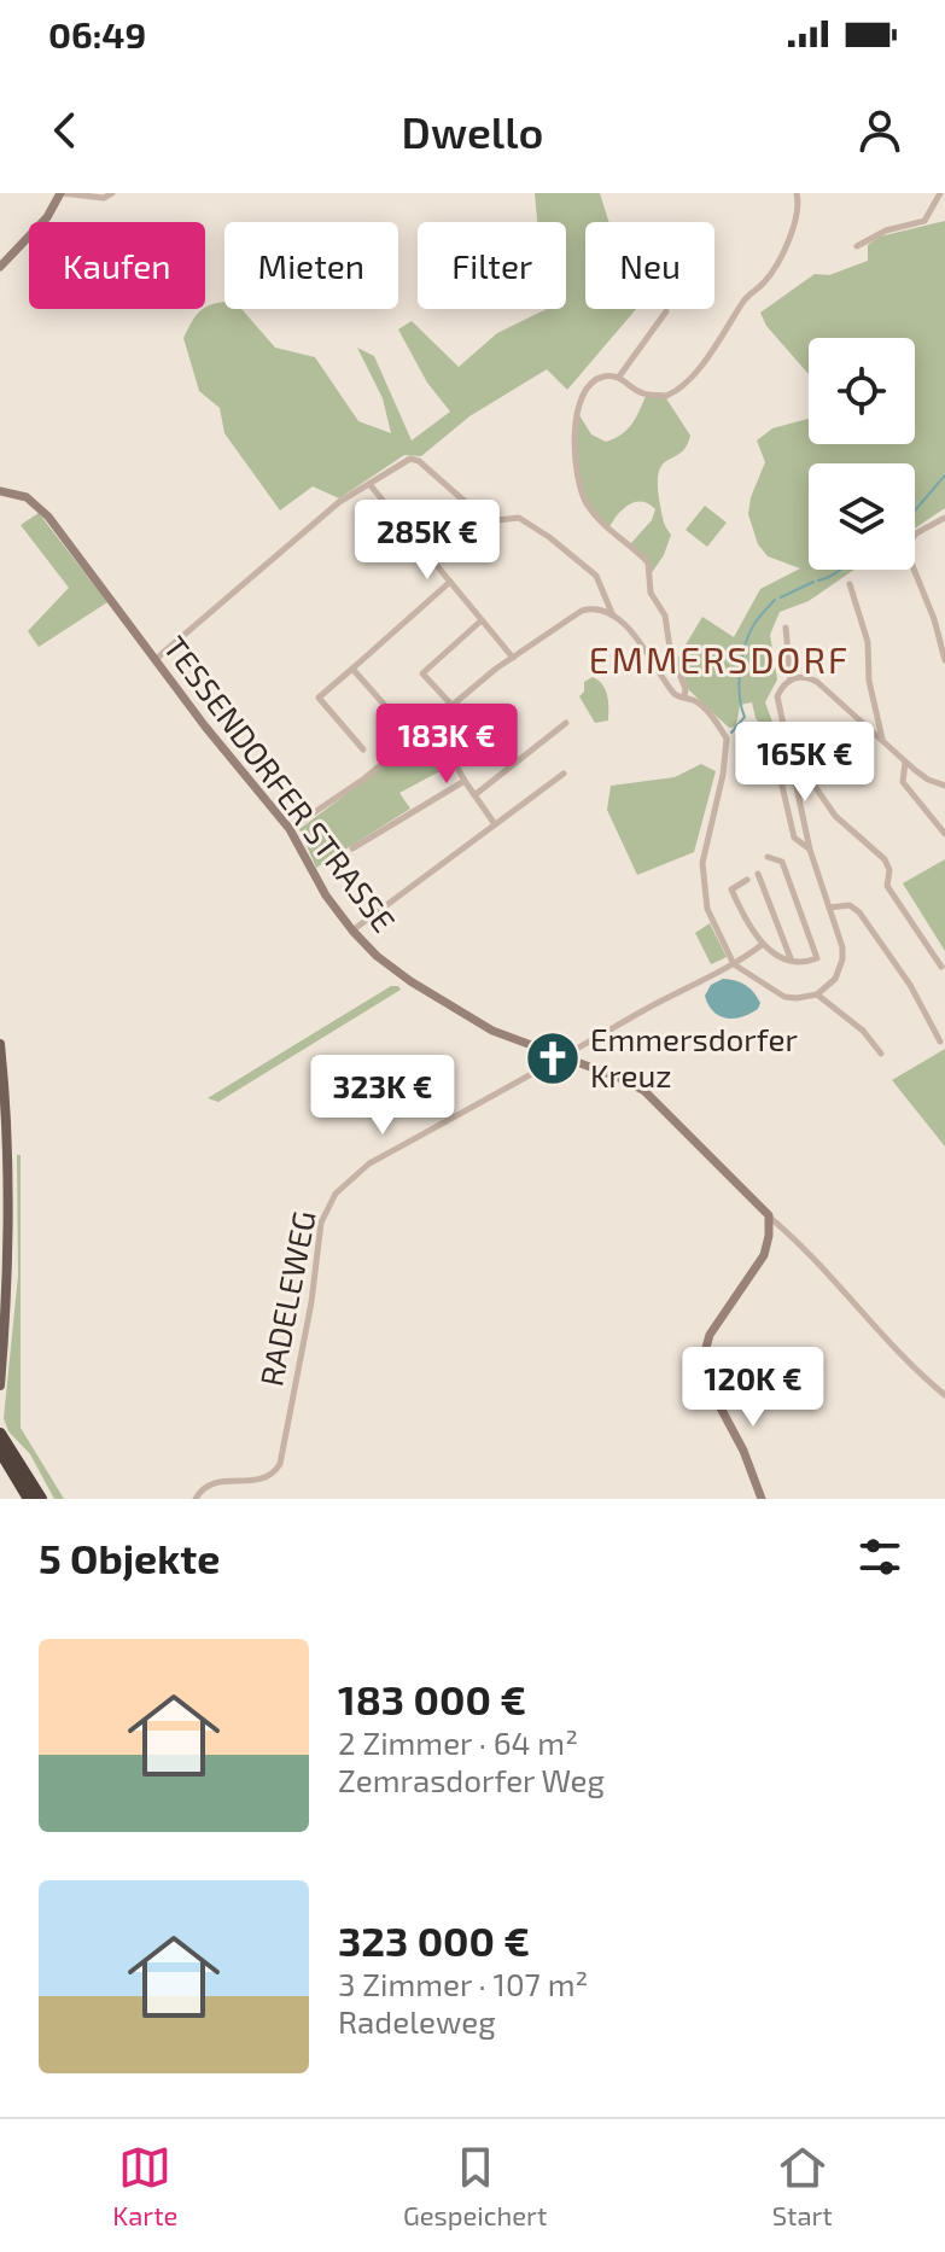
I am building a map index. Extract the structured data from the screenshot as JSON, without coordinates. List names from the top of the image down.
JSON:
{
  "streets": {
    "street": ["TESSENDORFER STRASSE", "RADELEWEG"]
  },
  "crossings": [
    ["TESSENDORFER STRASSE", "RADELEWEG"]
  ],
  "districts": ["EMMERSDORF"],
  "places": {
    "church": ["Emmersdorfer Kreuz"]
  },
  "page": {
    "status": "06:49",
    "header": "Dwello",
    "chip": [
      "Kaufen",
      "Mieten",
      "Filter",
      "Neu"
    ],
    "price": [
      "285K €",
      "183K €",
      "165K €",
      "323K €",
      "120K €"
    ],
    "heading": "5 Objekte",
    "list": [
      {
        "name": "183 000 €",
        "note": "2 Zimmer · 64 m² · Zemrasdorfer Weg"
      },
      {
        "name": "323 000 €",
        "note": "3 Zimmer · 107 m² · Radeleweg"
      }
    ],
    "tabs": ["Karte", "Gespeichert", "Start"]
  }
}
